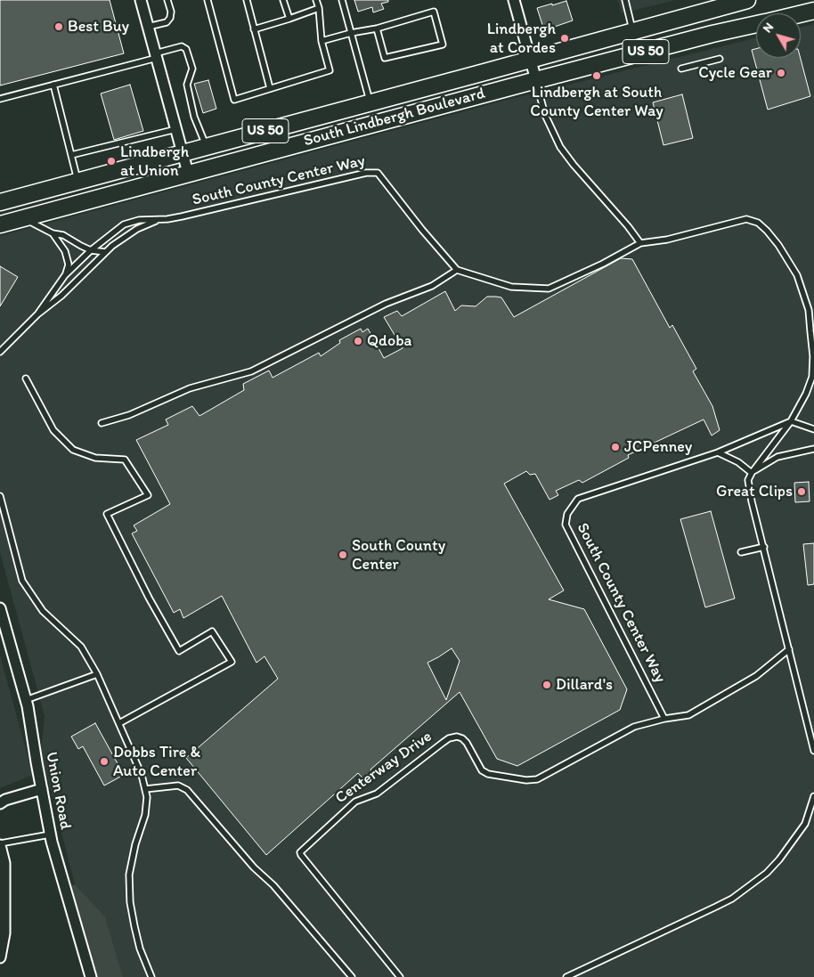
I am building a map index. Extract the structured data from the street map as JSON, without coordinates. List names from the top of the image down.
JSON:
{
  "streets": {
    "main road": ["US 50", "South Lindbergh Boulevard"],
    "street": ["Union Road"],
    "lane": ["South County Center Way", "Centerway Drive"]
  },
  "crossings": [
    ["South County Center Way", "Centerway Drive"]
  ],
  "places": [
    "Best Buy",
    "Lindbergh at Cordes",
    "Cycle Gear",
    "Lindbergh at South County Center Way",
    "Lindbergh at Union",
    "Qdoba",
    "JCPenney",
    "Great Clips",
    "South County Center",
    "Dillard's",
    "Dobbs Tire & Auto Center"
  ],
  "north": "top left"
}
